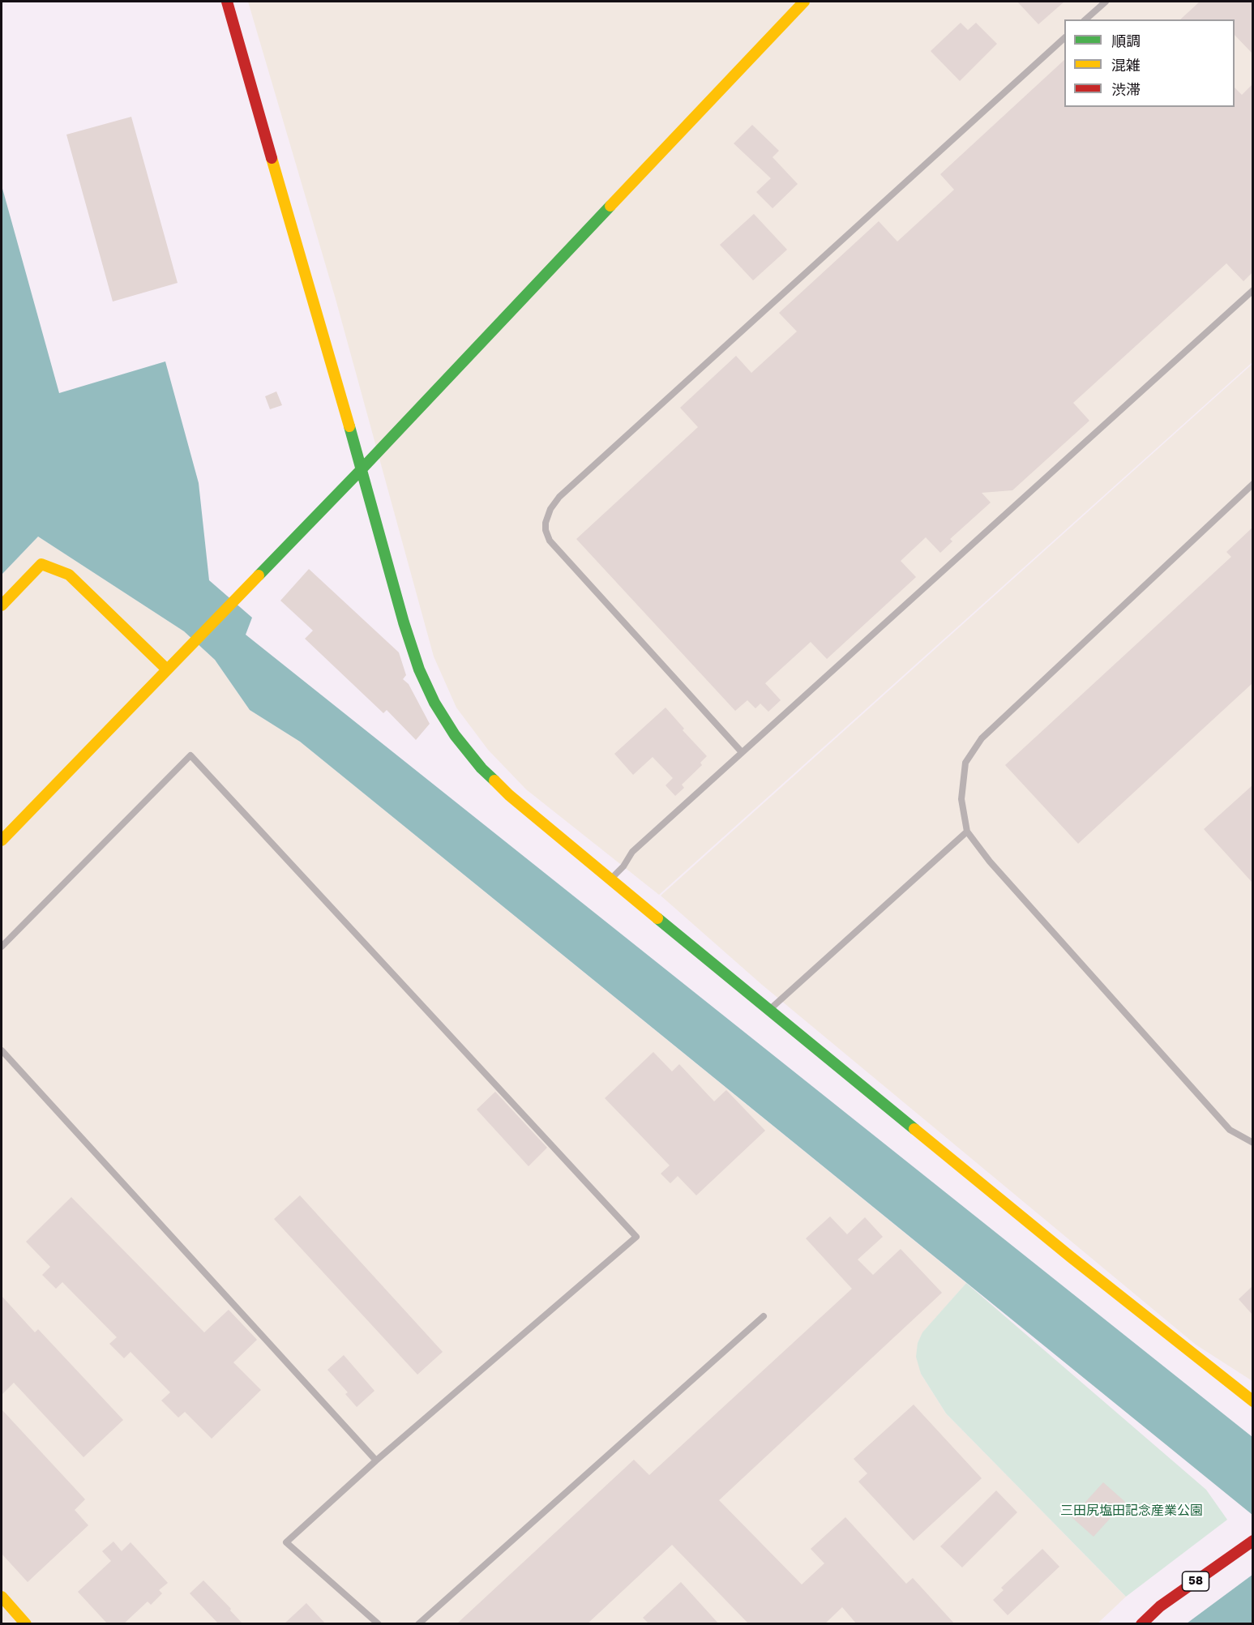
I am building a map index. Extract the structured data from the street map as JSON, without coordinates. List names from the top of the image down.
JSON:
{
  "streets": {
    "street": ["58"]
  },
  "parks": ["三田尻塩田記念産業公園"],
  "legend": ["順調", "混雑", "渋滞"]
}
